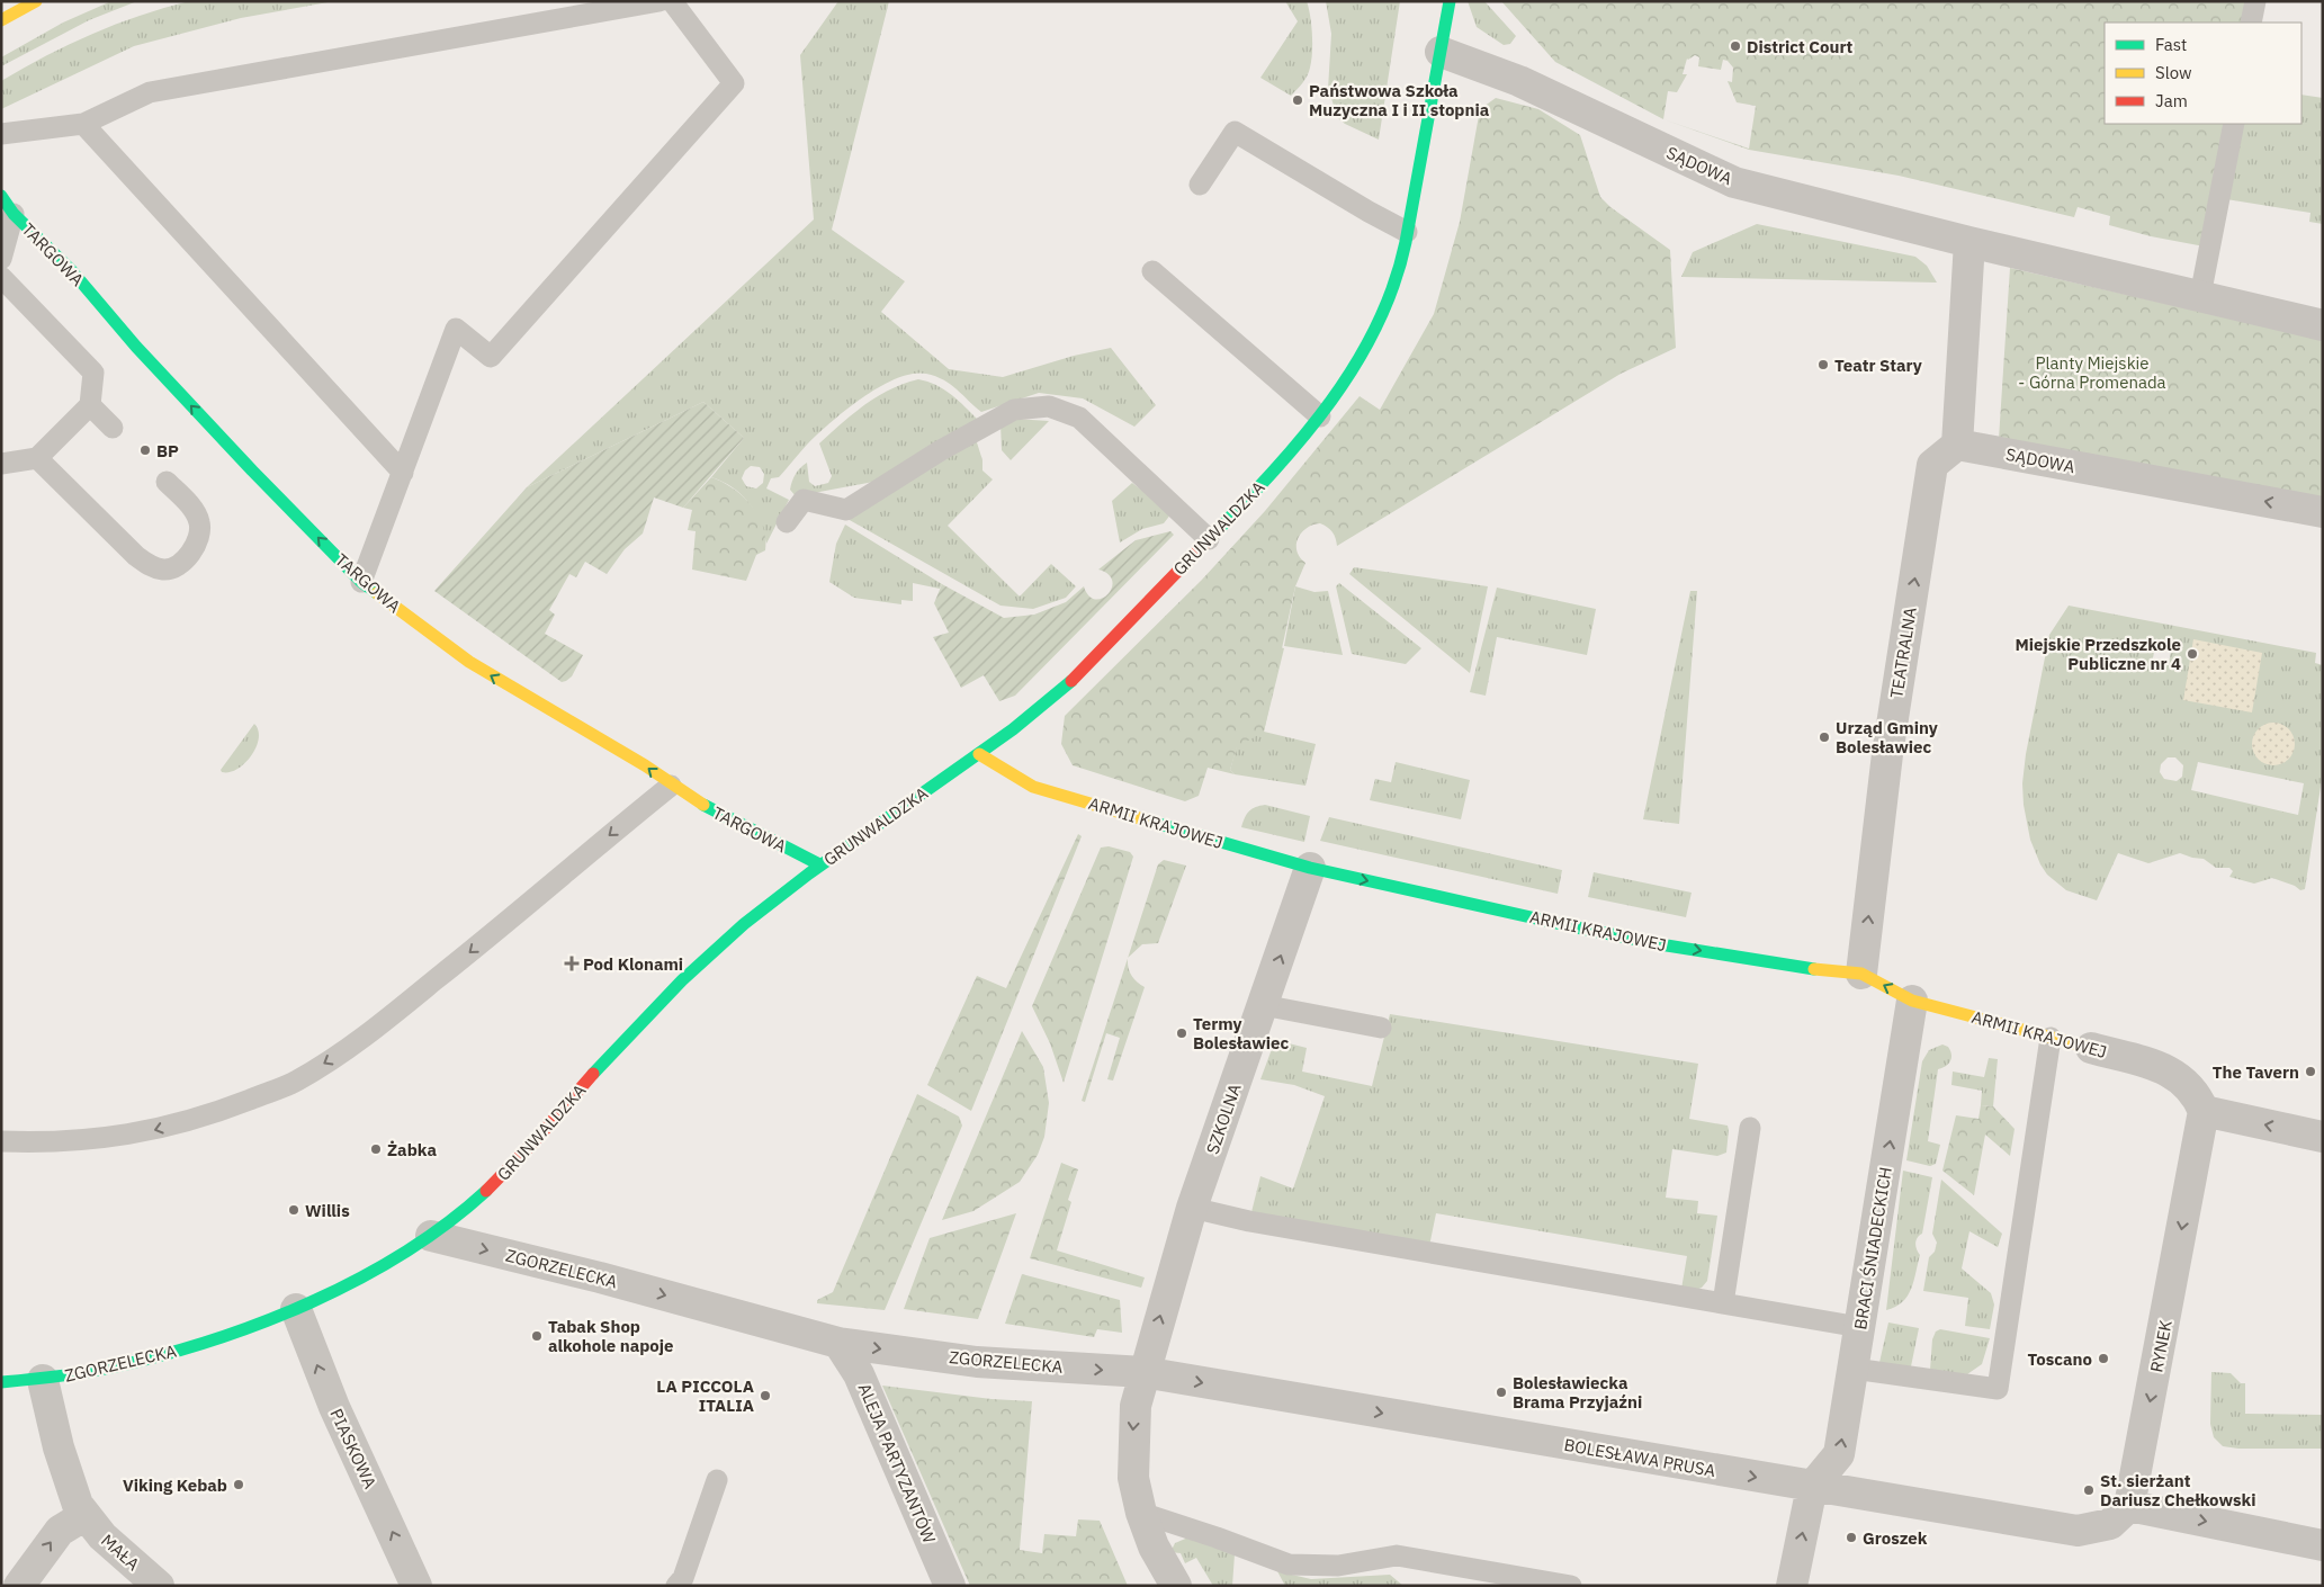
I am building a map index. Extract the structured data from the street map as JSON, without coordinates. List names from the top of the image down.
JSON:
{
  "streets": {
    "street": [
      "SĄDOWA",
      "TARGOWA",
      "GRUNWALDZKA",
      "TEATRALNA",
      "ARMII KRAJOWEJ",
      "SZKOLNA",
      "BRACI ŚNIADECKICH",
      "ZGORZELECKA",
      "RYNEK",
      "PIASKOWA",
      "BOLESŁAWA PRUSA",
      "ALEJA PARTYZANTÓW",
      "MAŁA"
    ]
  },
  "crossings": [
    ["SĄDOWA", "GRUNWALDZKA"],
    ["SĄDOWA", "TEATRALNA"],
    ["TARGOWA", "GRUNWALDZKA"],
    ["GRUNWALDZKA", "ARMII KRAJOWEJ"],
    ["GRUNWALDZKA", "ZGORZELECKA"],
    ["TEATRALNA", "ARMII KRAJOWEJ"],
    ["ARMII KRAJOWEJ", "SZKOLNA"],
    ["ARMII KRAJOWEJ", "BRACI ŚNIADECKICH"],
    ["ARMII KRAJOWEJ", "RYNEK"],
    ["SZKOLNA", "ZGORZELECKA"],
    ["SZKOLNA", "BOLESŁAWA PRUSA"],
    ["BRACI ŚNIADECKICH", "BOLESŁAWA PRUSA"],
    ["ZGORZELECKA", "PIASKOWA"],
    ["ZGORZELECKA", "BOLESŁAWA PRUSA"],
    ["ZGORZELECKA", "ALEJA PARTYZANTÓW"],
    ["ZGORZELECKA", "MAŁA"],
    ["RYNEK", "BOLESŁAWA PRUSA"]
  ],
  "one_way": [
    "TARGOWA",
    "TEATRALNA",
    "ARMII KRAJOWEJ",
    "BRACI ŚNIADECKICH",
    "ZGORZELECKA",
    "RYNEK",
    "PIASKOWA",
    "BOLESŁAWA PRUSA"
  ],
  "parks": ["Planty Miejskie - Górna Promenada"],
  "places": {
    "other": [
      "District Court",
      "Państwowa Szkoła Muzyczna I i II stopnia",
      "Teatr Stary",
      "BP",
      "Miejskie Przedszkole Publiczne nr 4",
      "Urząd Gminy Bolesławiec",
      "Termy Bolesławiec",
      "The Tavern",
      "Żabka",
      "Willis",
      "Tabak Shop alkohole napoje",
      "Toscano",
      "Bolesławiecka Brama Przyjaźni",
      "LA PICCOLA ITALIA",
      "Viking Kebab",
      "St. sierżant Dariusz Chełkowski",
      "Groszek"
    ],
    "health": ["Pod Klonami"]
  },
  "legend": ["Fast", "Slow", "Jam"]
}
